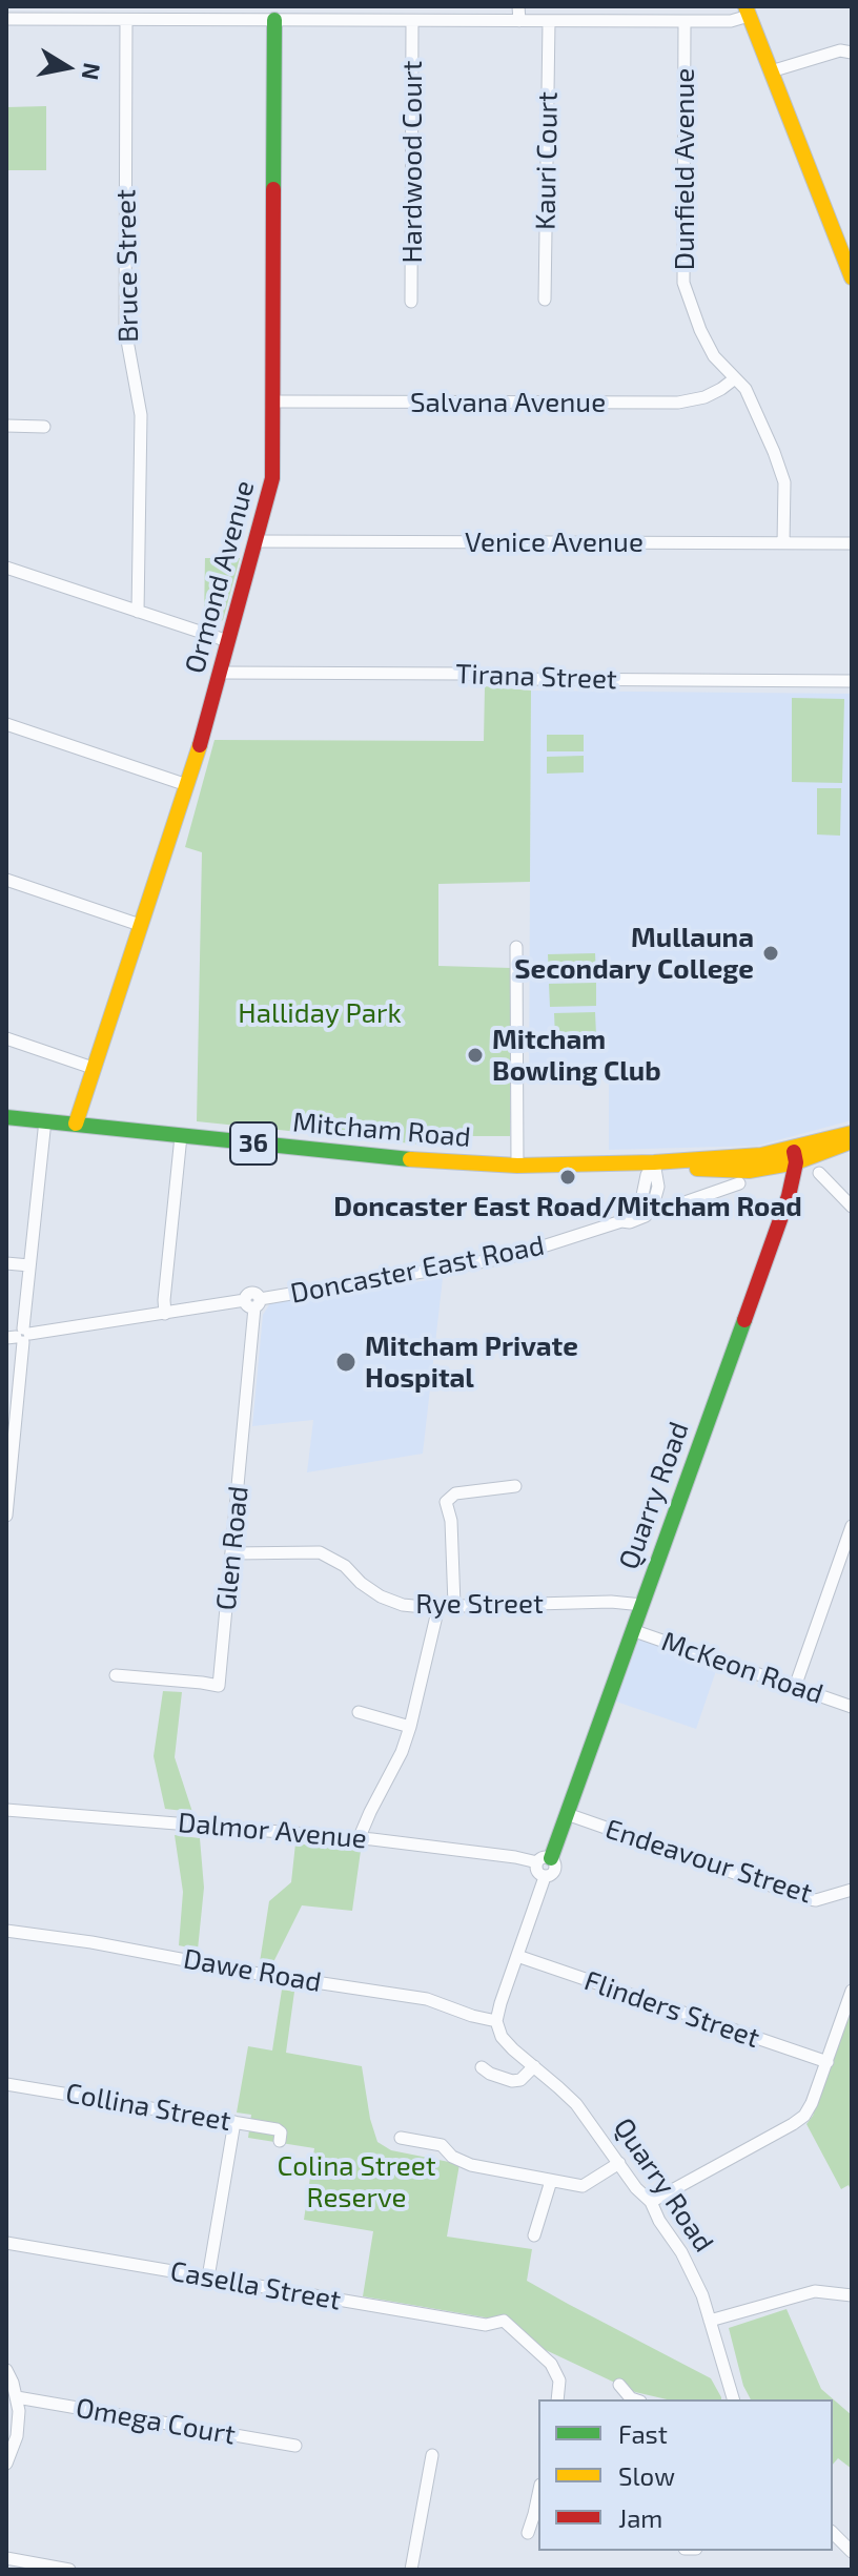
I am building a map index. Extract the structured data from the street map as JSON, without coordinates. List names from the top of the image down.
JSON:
{
  "streets": {
    "street": [
      "Kauri Court",
      "Hardwood Court",
      "Dunfield Avenue",
      "Bruce Street",
      "Salvana Avenue",
      "Venice Avenue",
      "Ormond Avenue",
      "Tirana Street",
      "Mitcham Road",
      "36",
      "Doncaster East Road",
      "Quarry Road",
      "Glen Road",
      "Rye Street",
      "McKeon Road",
      "Dalmor Avenue",
      "Endeavour Street",
      "Dawe Road",
      "Flinders Street",
      "Collina Street",
      "Casella Street",
      "Omega Court"
    ]
  },
  "crossings": [
    ["Dunfield Avenue", "Salvana Avenue"],
    ["Dunfield Avenue", "Venice Avenue"],
    ["Salvana Avenue", "Ormond Avenue"],
    ["Venice Avenue", "Ormond Avenue"],
    ["Ormond Avenue", "Tirana Street"],
    ["Ormond Avenue", "Mitcham Road"],
    ["Mitcham Road", "Doncaster East Road"],
    ["Mitcham Road", "Quarry Road"],
    ["Doncaster East Road", "Glen Road"],
    ["Quarry Road", "Rye Street"],
    ["Quarry Road", "McKeon Road"],
    ["Quarry Road", "Dalmor Avenue"],
    ["Quarry Road", "Endeavour Street"],
    ["Quarry Road", "Dawe Road"],
    ["Quarry Road", "Flinders Street"],
    ["Glen Road", "Rye Street"]
  ],
  "parks": ["Halliday Park", "Colina Street Reserve"],
  "places": [
    "Mullauna Secondary College",
    "Mitcham Bowling Club",
    "Doncaster East Road/Mitcham Road",
    "Mitcham Private Hospital"
  ],
  "legend": ["Fast", "Slow", "Jam"],
  "north": "right"
}
